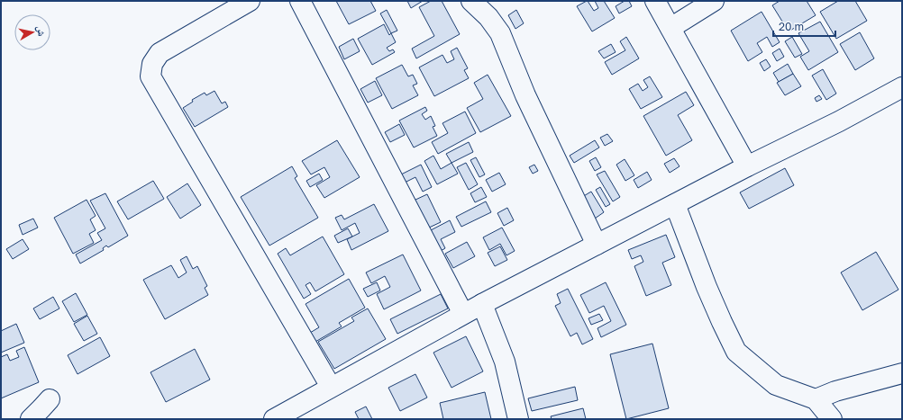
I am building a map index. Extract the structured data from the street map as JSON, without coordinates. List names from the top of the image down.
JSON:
{
  "scale_bar": "20 m",
  "north": "right"
}
